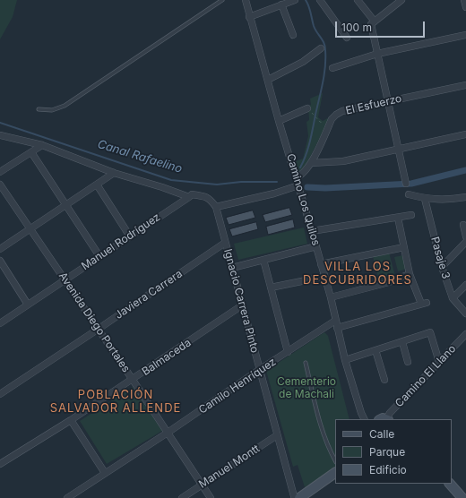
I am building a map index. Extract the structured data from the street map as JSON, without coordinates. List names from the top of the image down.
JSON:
{
  "streets": {
    "street": [
      "El Esfuerzo",
      "Camino Los Quilos",
      "Manuel Rodríguez",
      "Pasaje 3",
      "Javiera Carrera",
      "Ignacio Carrera Pinto",
      "Avenida Diego Portales",
      "Balmaceda",
      "Camino El Llano",
      "Camilo Henríquez",
      "Manuel Montt"
    ]
  },
  "crossings": [
    ["El Esfuerzo", "Camino Los Quilos"],
    ["Camino Los Quilos", "Camilo Henríquez"],
    ["Manuel Rodríguez", "Avenida Diego Portales"],
    ["Javiera Carrera", "Ignacio Carrera Pinto"],
    ["Javiera Carrera", "Avenida Diego Portales"],
    ["Ignacio Carrera Pinto", "Balmaceda"],
    ["Ignacio Carrera Pinto", "Camilo Henríquez"],
    ["Ignacio Carrera Pinto", "Manuel Montt"],
    ["Avenida Diego Portales", "Balmaceda"],
    ["Avenida Diego Portales", "Camilo Henríquez"],
    ["Avenida Diego Portales", "Manuel Montt"]
  ],
  "districts": ["VILLA LOS DESCUBRIDORES", "POBLACIÓN SALVADOR ALLENDE"],
  "water": ["Canal Rafaelino"],
  "parks": ["Cementerio de Machali"],
  "legend": ["Calle", "Parque", "Edificio"],
  "scale_bar": "100 m"
}
